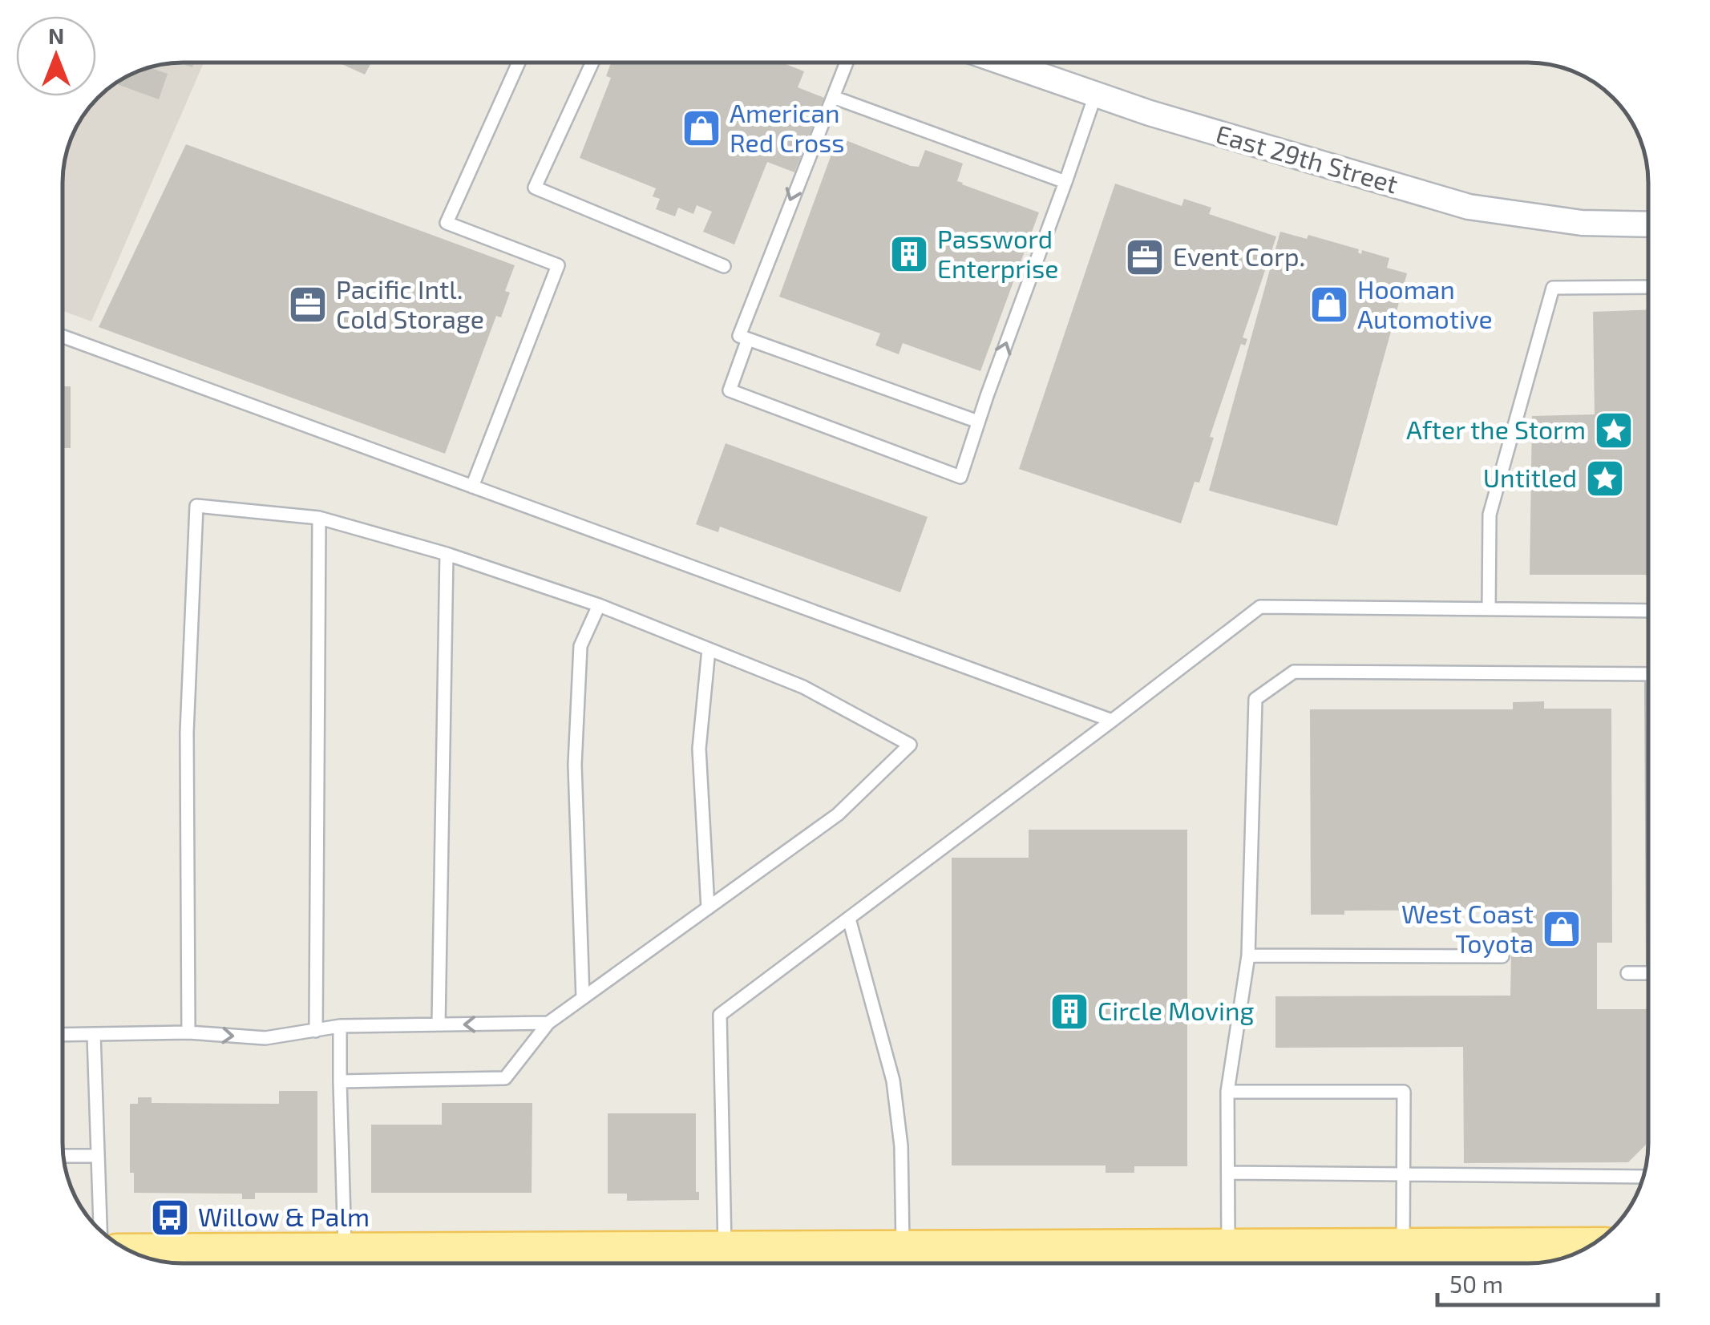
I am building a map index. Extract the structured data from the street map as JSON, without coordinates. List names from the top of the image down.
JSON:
{
  "streets": {
    "street": ["East 29th Street"]
  },
  "places": {
    "shop": ["American Red Cross", "Hooman Automotive", "West Coast Toyota"],
    "building": ["Password Enterprise", "Circle Moving"],
    "office": ["Event Corp.", "Pacific Intl. Cold Storage"],
    "place": ["After the Storm", "Untitled"],
    "bus stop": ["Willow & Palm"]
  },
  "scale_bar": "50 m",
  "north": "top"
}
